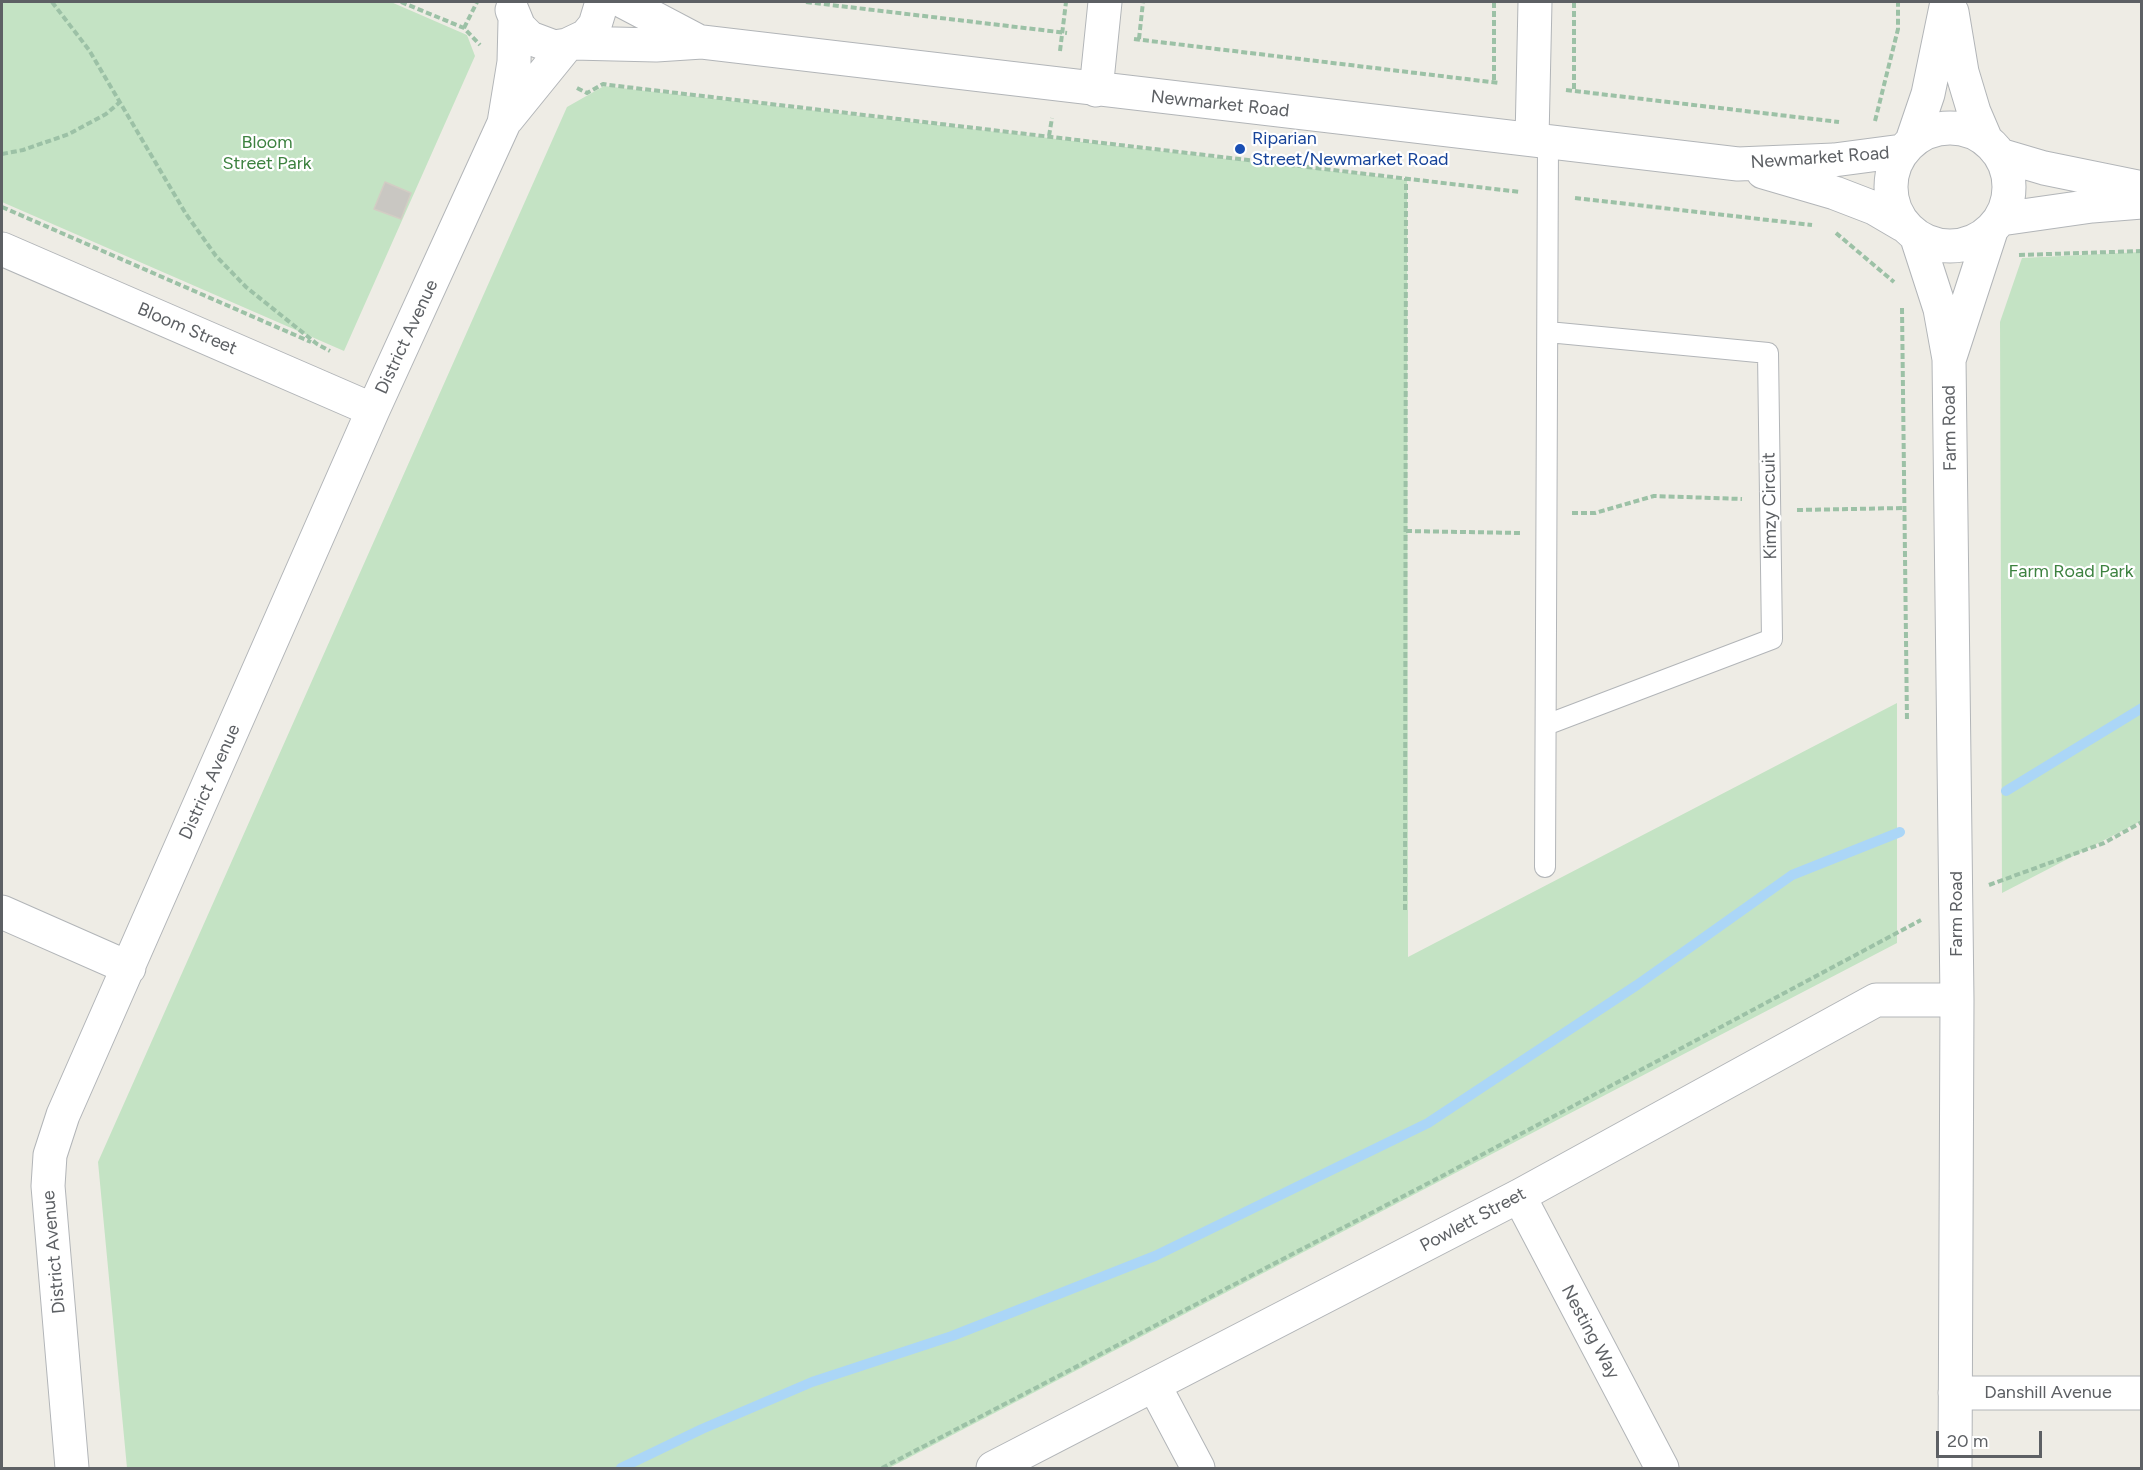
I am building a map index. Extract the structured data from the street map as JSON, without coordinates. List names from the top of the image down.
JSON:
{
  "streets": {
    "street": [
      "Newmarket Road",
      "Bloom Street",
      "District Avenue",
      "Farm Road",
      "Powlett Street",
      "Nesting Way",
      "Danshill Avenue"
    ],
    "lane": ["Kimzy Circuit"]
  },
  "crossings": [
    ["Newmarket Road", "District Avenue"],
    ["Newmarket Road", "Farm Road"],
    ["Bloom Street", "District Avenue"],
    ["Farm Road", "Powlett Street"],
    ["Farm Road", "Danshill Avenue"],
    ["Powlett Street", "Nesting Way"]
  ],
  "parks": ["Bloom Street Park", "Farm Road Park"],
  "places": ["Riparian Street/Newmarket Road"],
  "scale_bar": "20 m"
}
